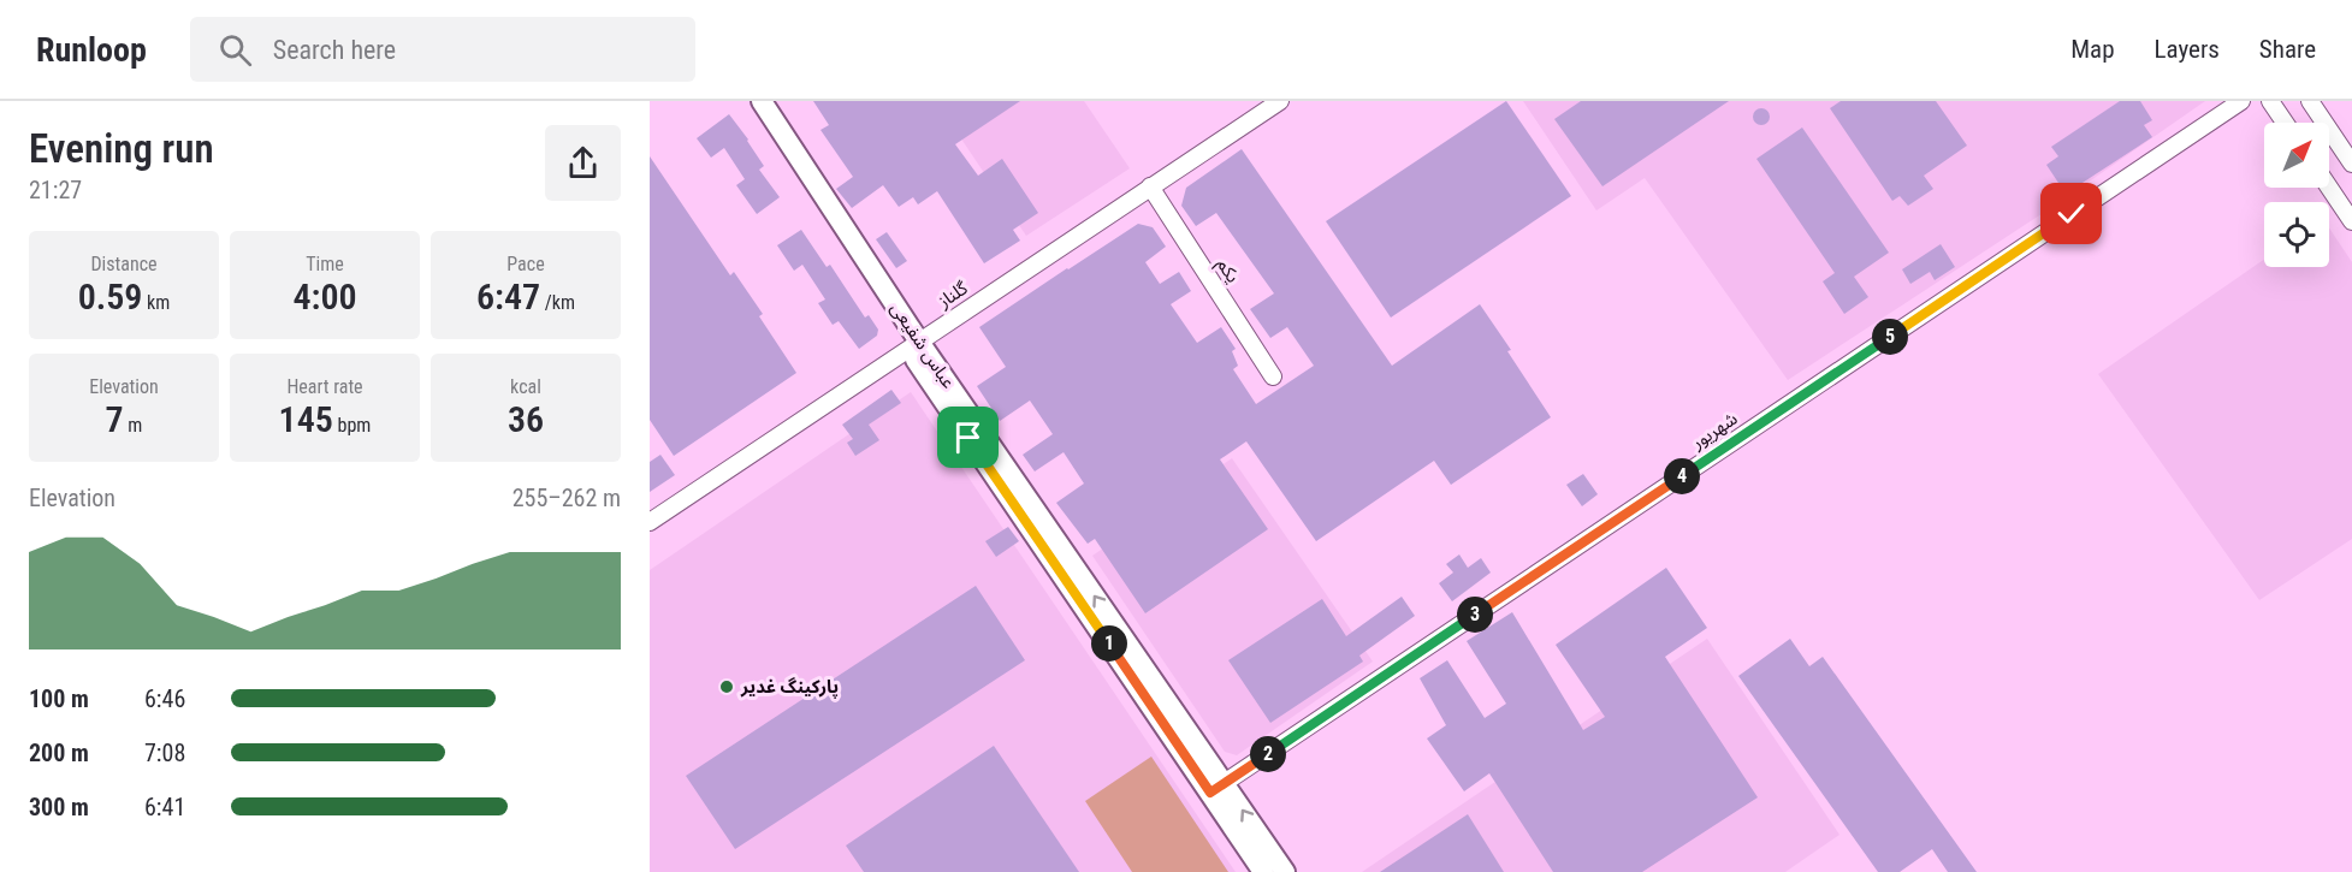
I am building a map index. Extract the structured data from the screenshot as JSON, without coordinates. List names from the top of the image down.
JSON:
{
  "streets": {
    "main road": ["عباس شفیعی"],
    "street": ["یکم", "گلناز", "شهریور"]
  },
  "crossings": [
    ["یکم", "گلناز"],
    ["گلناز", "عباس شفیعی"],
    ["عباس شفیعی", "شهریور"]
  ],
  "places": ["پارکینگ غدیر"],
  "north": "top right",
  "page": {
    "header": "Runloop",
    "search": "Search here",
    "nav": ["Map", "Layers", "Share"],
    "heading": ["Evening run", "21:27"],
    "stats": [
      ["Distance", "0.59 km"],
      ["Time", "4:00"],
      ["Pace", "6:47 /km"],
      ["Elevation", "7 m"],
      ["Heart rate", "145 bpm"],
      ["kcal", "36"]
    ],
    "pins": [
      "5",
      "4",
      "3",
      "1",
      "2"
    ],
    "chart": ["Elevation", "255–262 m"],
    "list": [
      {
        "name": "100 m",
        "note": "6:46"
      },
      {
        "name": "200 m",
        "note": "7:08"
      },
      {
        "name": "300 m",
        "note": "6:41"
      }
    ]
  }
}
